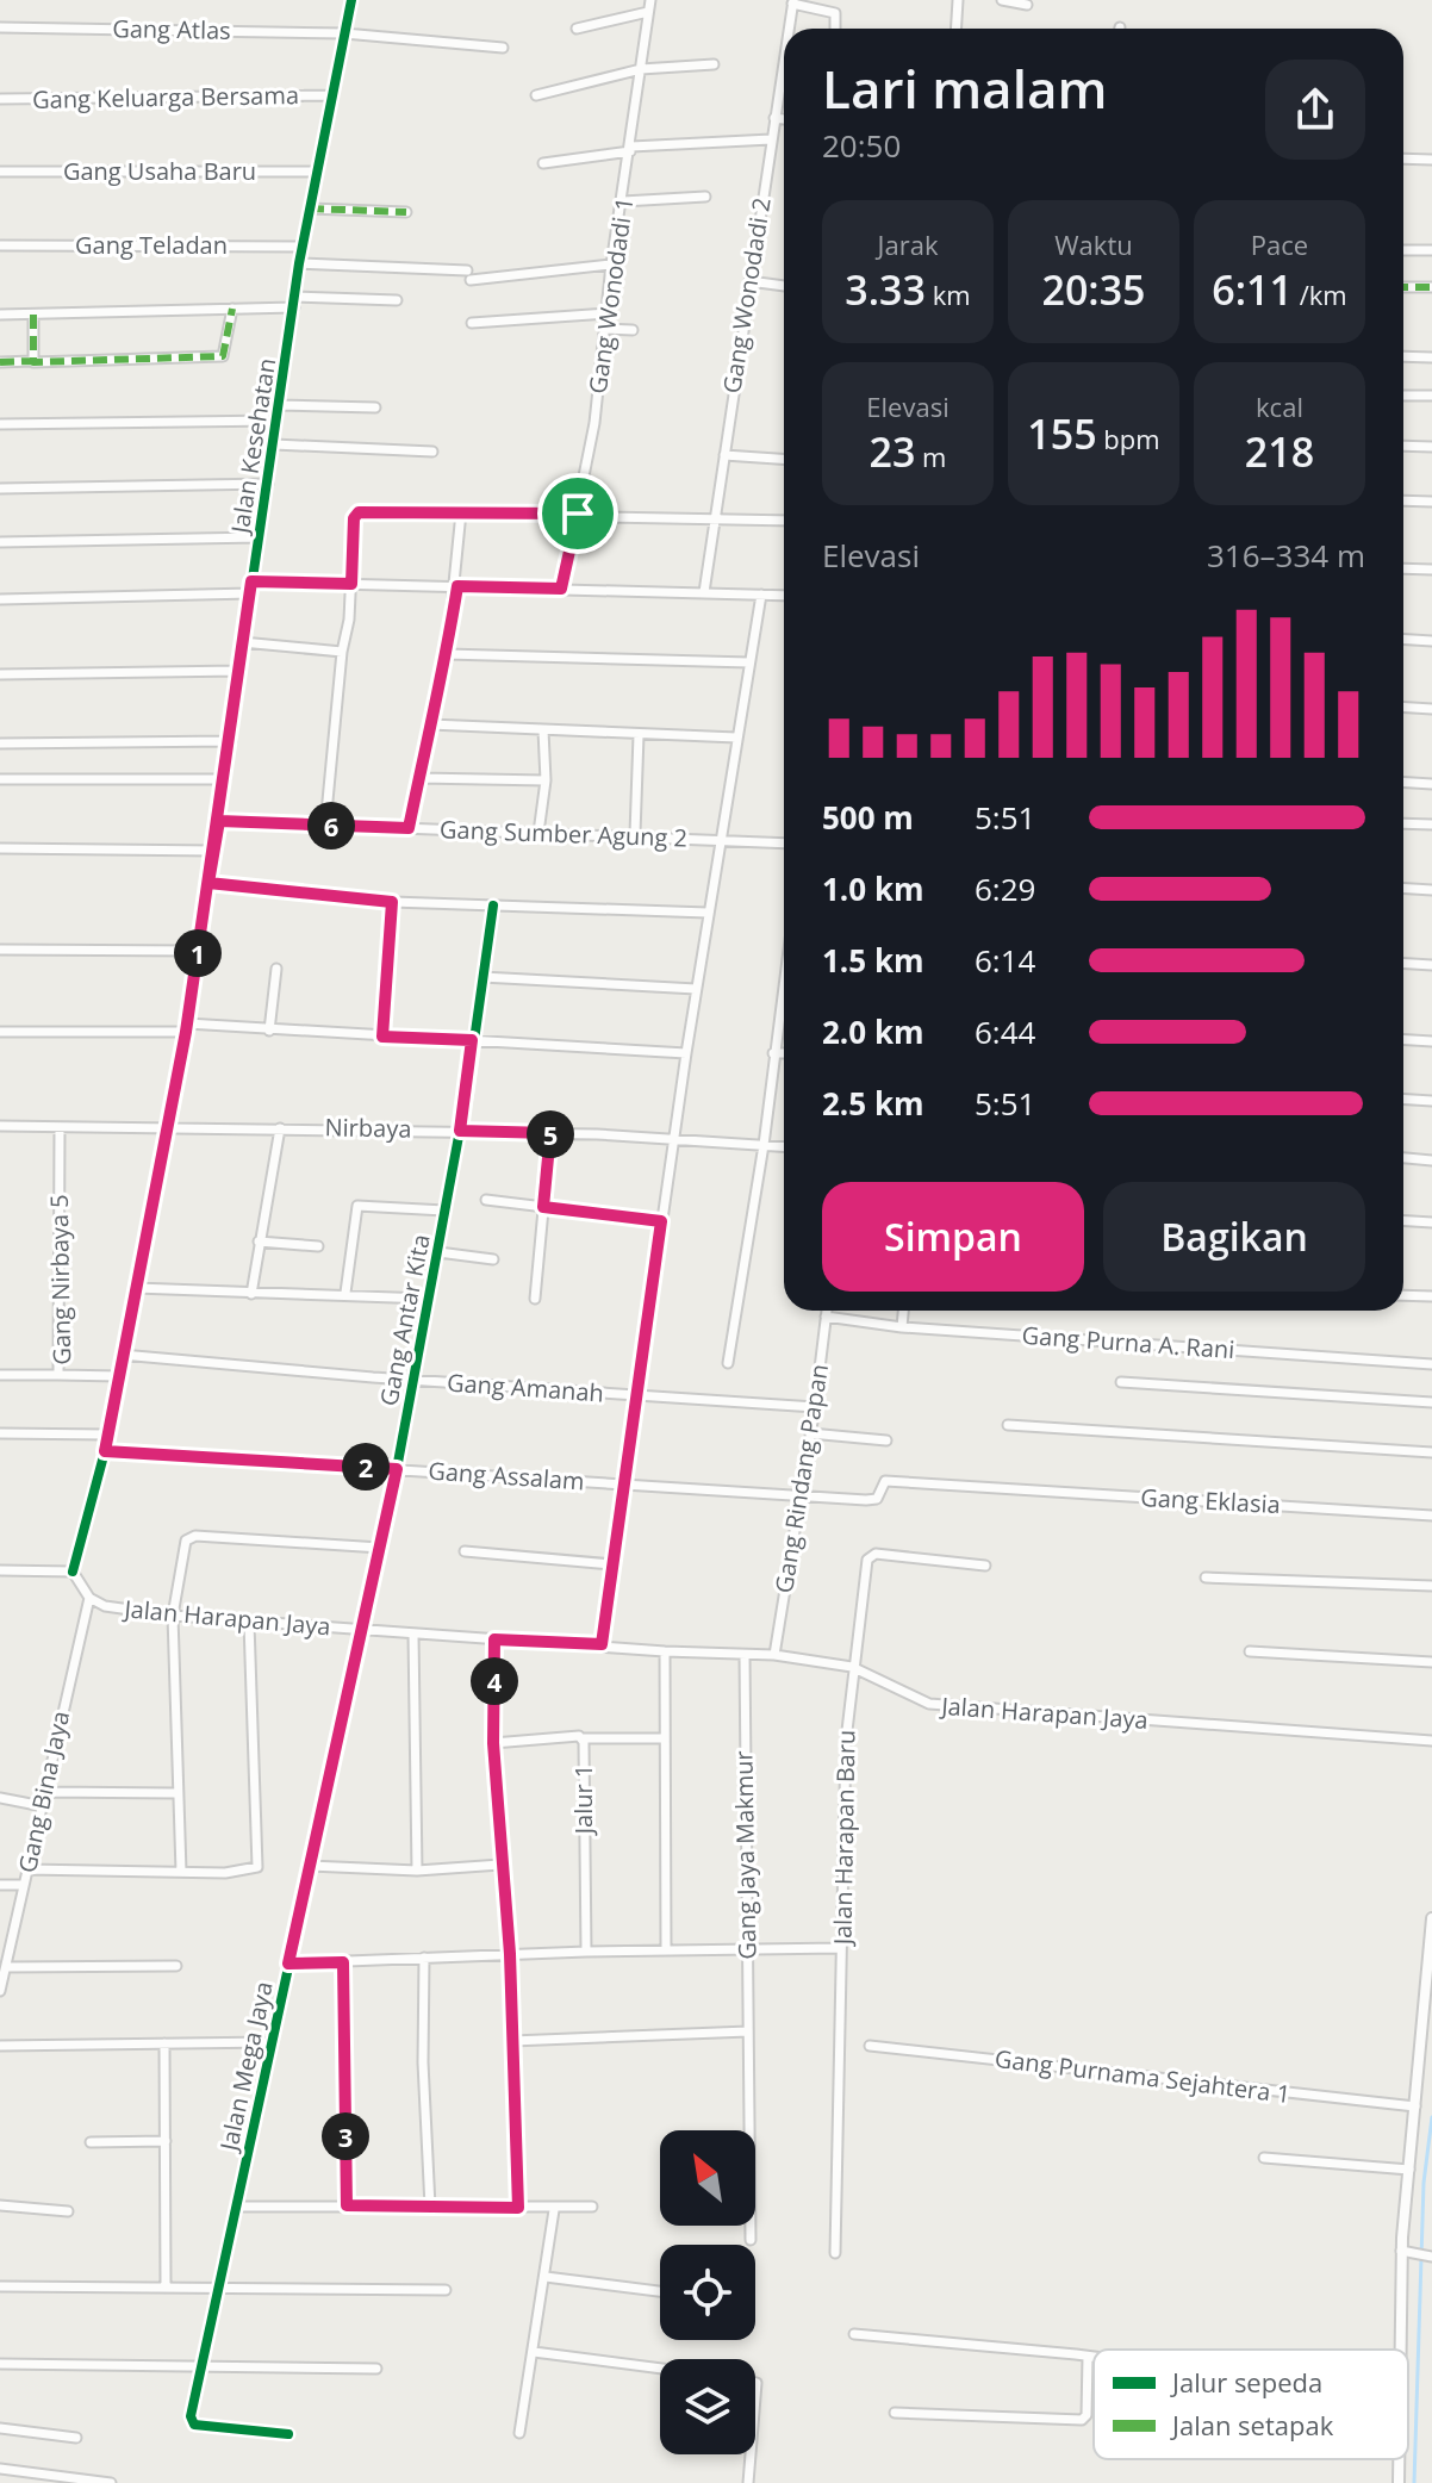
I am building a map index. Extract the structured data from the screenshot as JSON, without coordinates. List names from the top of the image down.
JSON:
{
  "streets": {
    "street": [
      "Gang Atlas",
      "Gang Keluarga Bersama",
      "Gang Usaha Baru",
      "Gang Teladan",
      "Gang Wonodadi 1",
      "Gang Wonodadi 2",
      "Jalan Kesehatan",
      "Gang Sumber Agung 2",
      "Nirbaya",
      "Gang Nirbaya 5",
      "Gang Antar Kita",
      "Gang Purna A. Rani",
      "Gang Amanah",
      "Gang Assalam",
      "Gang Rindang Papan",
      "Gang Eklasia",
      "Jalan Harapan Jaya",
      "Gang Bina Jaya",
      "Jalur 1",
      "Jalan Harapan Baru",
      "Gang Jaya Makmur",
      "Jalan Mega Jaya",
      "Gang Purnama Sejahtera 1"
    ]
  },
  "crossings": [
    ["Gang Atlas", "Jalan Kesehatan"],
    ["Gang Keluarga Bersama", "Jalan Kesehatan"],
    ["Gang Usaha Baru", "Jalan Kesehatan"],
    ["Gang Teladan", "Jalan Kesehatan"],
    ["Jalan Kesehatan", "Gang Sumber Agung 2"],
    ["Jalan Kesehatan", "Nirbaya"],
    ["Jalan Kesehatan", "Gang Nirbaya 5"],
    ["Jalan Kesehatan", "Gang Amanah"],
    ["Jalan Kesehatan", "Gang Assalam"],
    ["Nirbaya", "Gang Nirbaya 5"],
    ["Nirbaya", "Gang Antar Kita"],
    ["Gang Antar Kita", "Gang Amanah"],
    ["Gang Antar Kita", "Gang Assalam"],
    ["Gang Antar Kita", "Jalan Harapan Jaya"],
    ["Gang Antar Kita", "Jalan Mega Jaya"],
    ["Gang Purna A. Rani", "Gang Rindang Papan"],
    ["Gang Amanah", "Gang Rindang Papan"],
    ["Gang Assalam", "Gang Rindang Papan"],
    ["Gang Assalam", "Gang Eklasia"],
    ["Gang Rindang Papan", "Gang Eklasia"],
    ["Gang Rindang Papan", "Jalan Harapan Jaya"],
    ["Jalan Harapan Jaya", "Gang Bina Jaya"],
    ["Jalan Harapan Jaya", "Jalan Harapan Baru"],
    ["Jalan Harapan Jaya", "Gang Jaya Makmur"],
    ["Jalan Harapan Jaya", "Jalan Mega Jaya"]
  ],
  "legend": ["Jalur sepeda", "Jalan setapak"],
  "north": "top left",
  "page": {
    "heading": ["Lari malam", "20:50"],
    "stats": [
      ["Jarak", "3.33 km"],
      ["Waktu", "20:35"],
      ["Pace", "6:11 /km"],
      ["Elevasi", "23 m"],
      ["155 bpm"],
      ["kcal", "218"]
    ],
    "chart": ["Elevasi", "316–334 m"],
    "list": [
      {
        "name": "500 m",
        "note": "5:51"
      },
      {
        "name": "1.0 km",
        "note": "6:29"
      },
      {
        "name": "1.5 km",
        "note": "6:14"
      },
      {
        "name": "2.0 km",
        "note": "6:44"
      },
      {
        "name": "2.5 km",
        "note": "5:51"
      }
    ],
    "pins": [
      "6",
      "1",
      "5",
      "2",
      "4",
      "3"
    ],
    "buttons": ["Simpan", "Bagikan"]
  }
}
